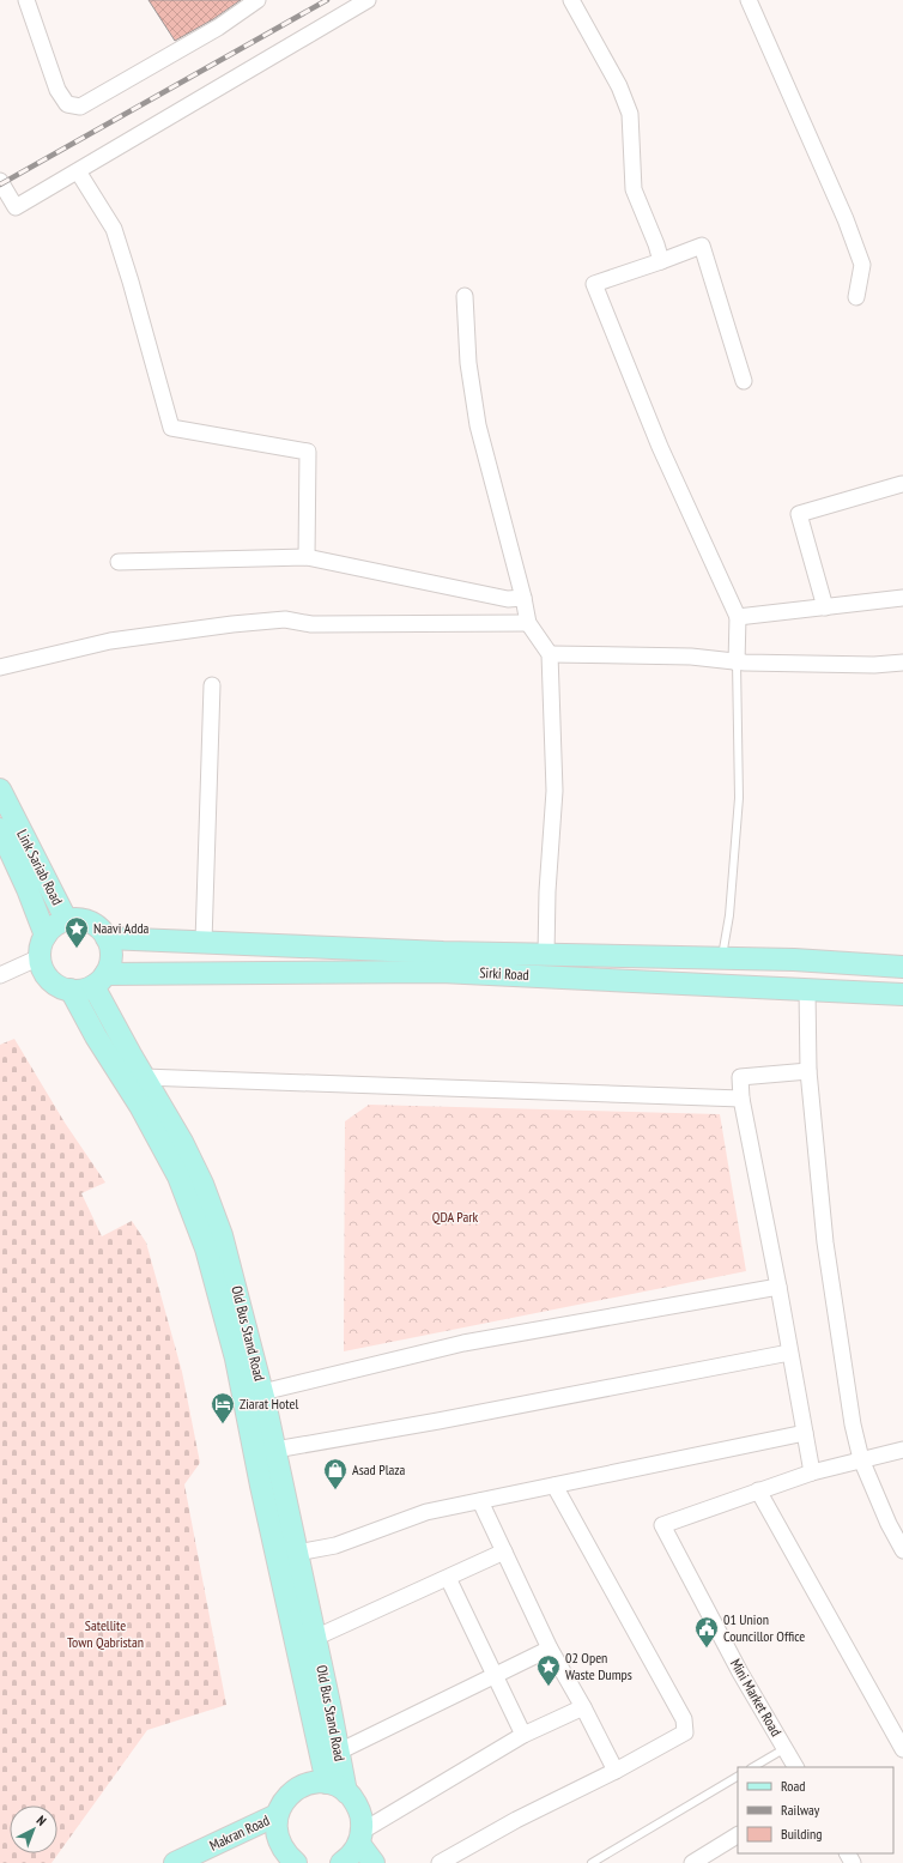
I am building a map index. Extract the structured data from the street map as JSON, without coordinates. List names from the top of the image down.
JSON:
{
  "streets": {
    "main road": [
      "Link Sariab Road",
      "Sirki Road",
      "Old Bus Stand Road",
      "Makran Road"
    ],
    "street": ["Mini Market Road"]
  },
  "crossings": [
    ["Link Sariab Road", "Sirki Road"],
    ["Link Sariab Road", "Old Bus Stand Road"],
    ["Sirki Road", "Old Bus Stand Road"]
  ],
  "parks": ["QDA Park", "Satellite Town Qabristan"],
  "places": {
    "place": ["Naavi Adda", "02 Open Waste Dumps"],
    "hotel": ["Ziarat Hotel"],
    "shop": ["Asad Plaza"],
    "public building": ["01 Union Councillor Office"]
  },
  "legend": ["Road", "Railway", "Building"],
  "north": "top right"
}
